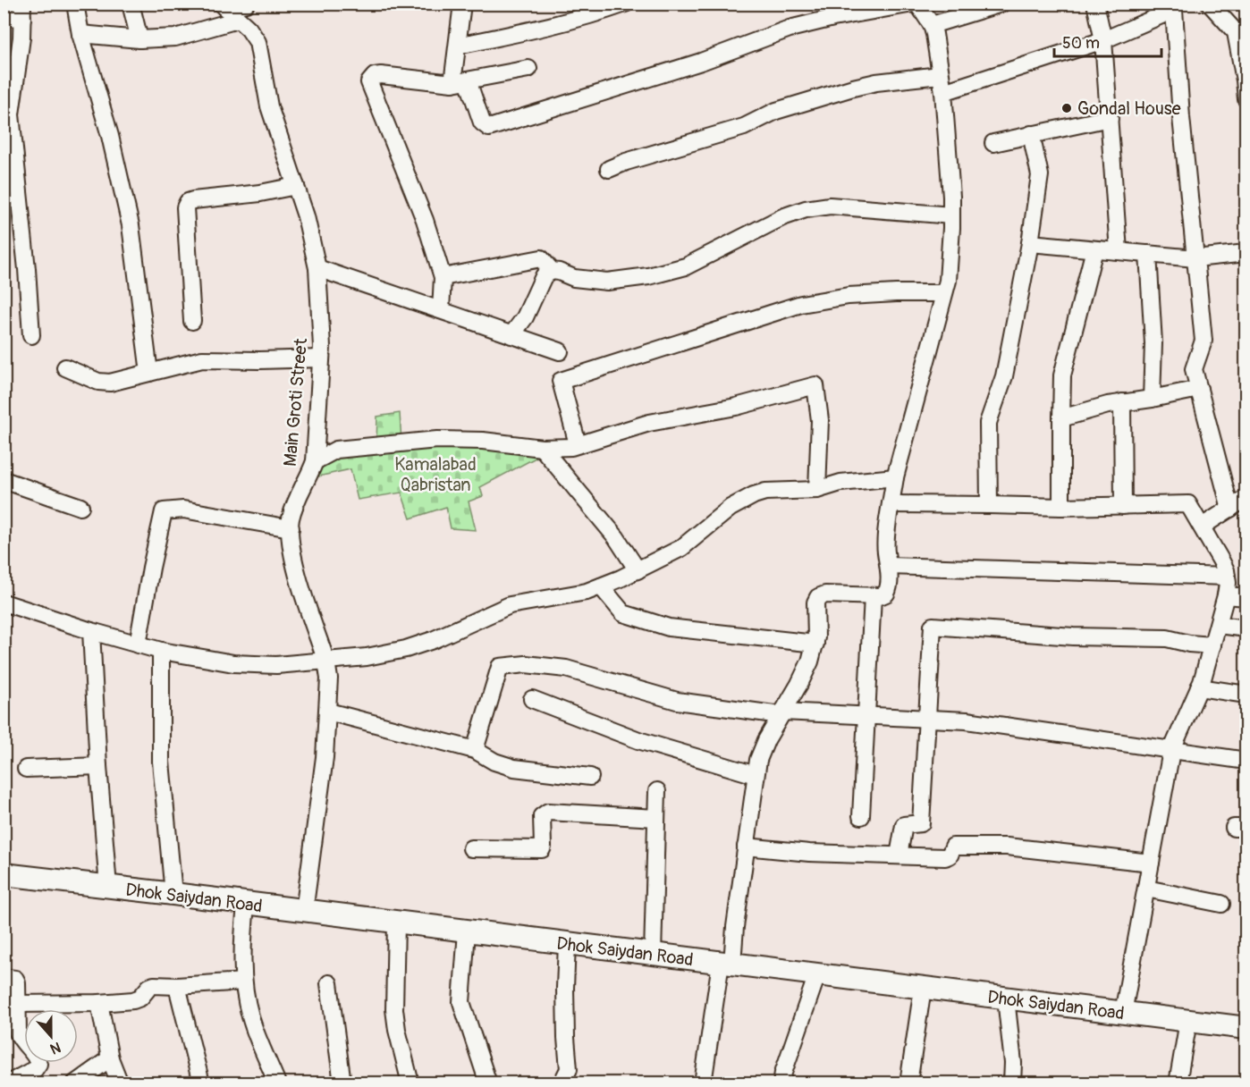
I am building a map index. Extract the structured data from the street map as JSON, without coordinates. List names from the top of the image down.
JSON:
{
  "streets": {
    "main road": ["Dhok Saiydan Road"],
    "street": ["Main Groti Street"]
  },
  "crossings": [
    ["Main Groti Street", "Dhok Saiydan Road"]
  ],
  "parks": ["Kamalabad Qabristan"],
  "places": ["Gondal House"],
  "scale_bar": "50 m",
  "north": "bottom"
}
